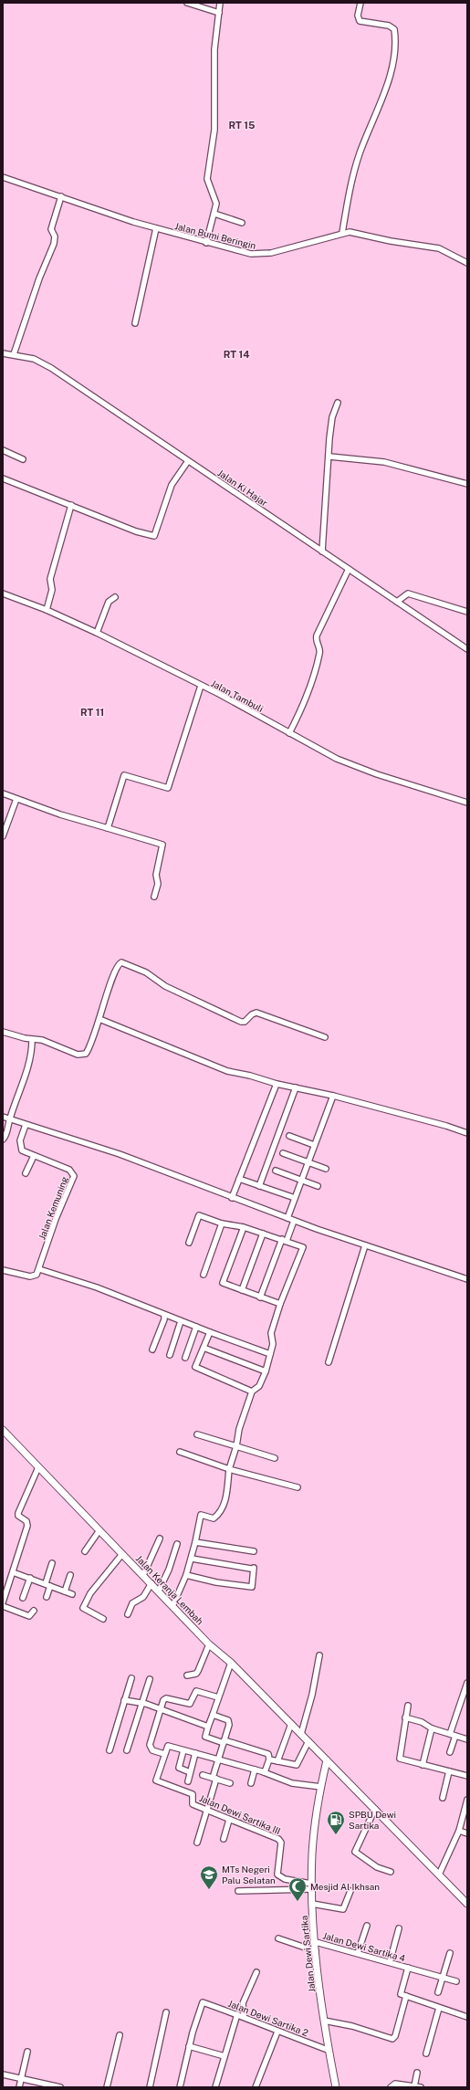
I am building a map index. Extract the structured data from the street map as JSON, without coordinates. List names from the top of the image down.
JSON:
{
  "streets": {
    "main road": ["Jalan Keranja Lembah", "Jalan Dewi Sartika"],
    "street": [
      "Jalan Bumi Beringin",
      "Jalan Ki Hajar",
      "Jalan Tambuli",
      "Jalan Kemuning",
      "Jalan Dewi Sartika III",
      "Jalan Dewi Sartika 4",
      "Jalan Dewi Sartika 2"
    ]
  },
  "crossings": [
    ["Jalan Keranja Lembah", "Jalan Dewi Sartika"],
    ["Jalan Dewi Sartika III", "Jalan Dewi Sartika"],
    ["Jalan Dewi Sartika 4", "Jalan Dewi Sartika"],
    ["Jalan Dewi Sartika", "Jalan Dewi Sartika 2"]
  ],
  "districts": ["RT 15", "RT 14", "RT 11"],
  "places": {
    "fuel station": ["SPBU Dewi Sartika"],
    "school or university": ["MTs Negeri Palu Selatan"],
    "mosque": ["Mesjid Al Ikhsan"]
  }
}
